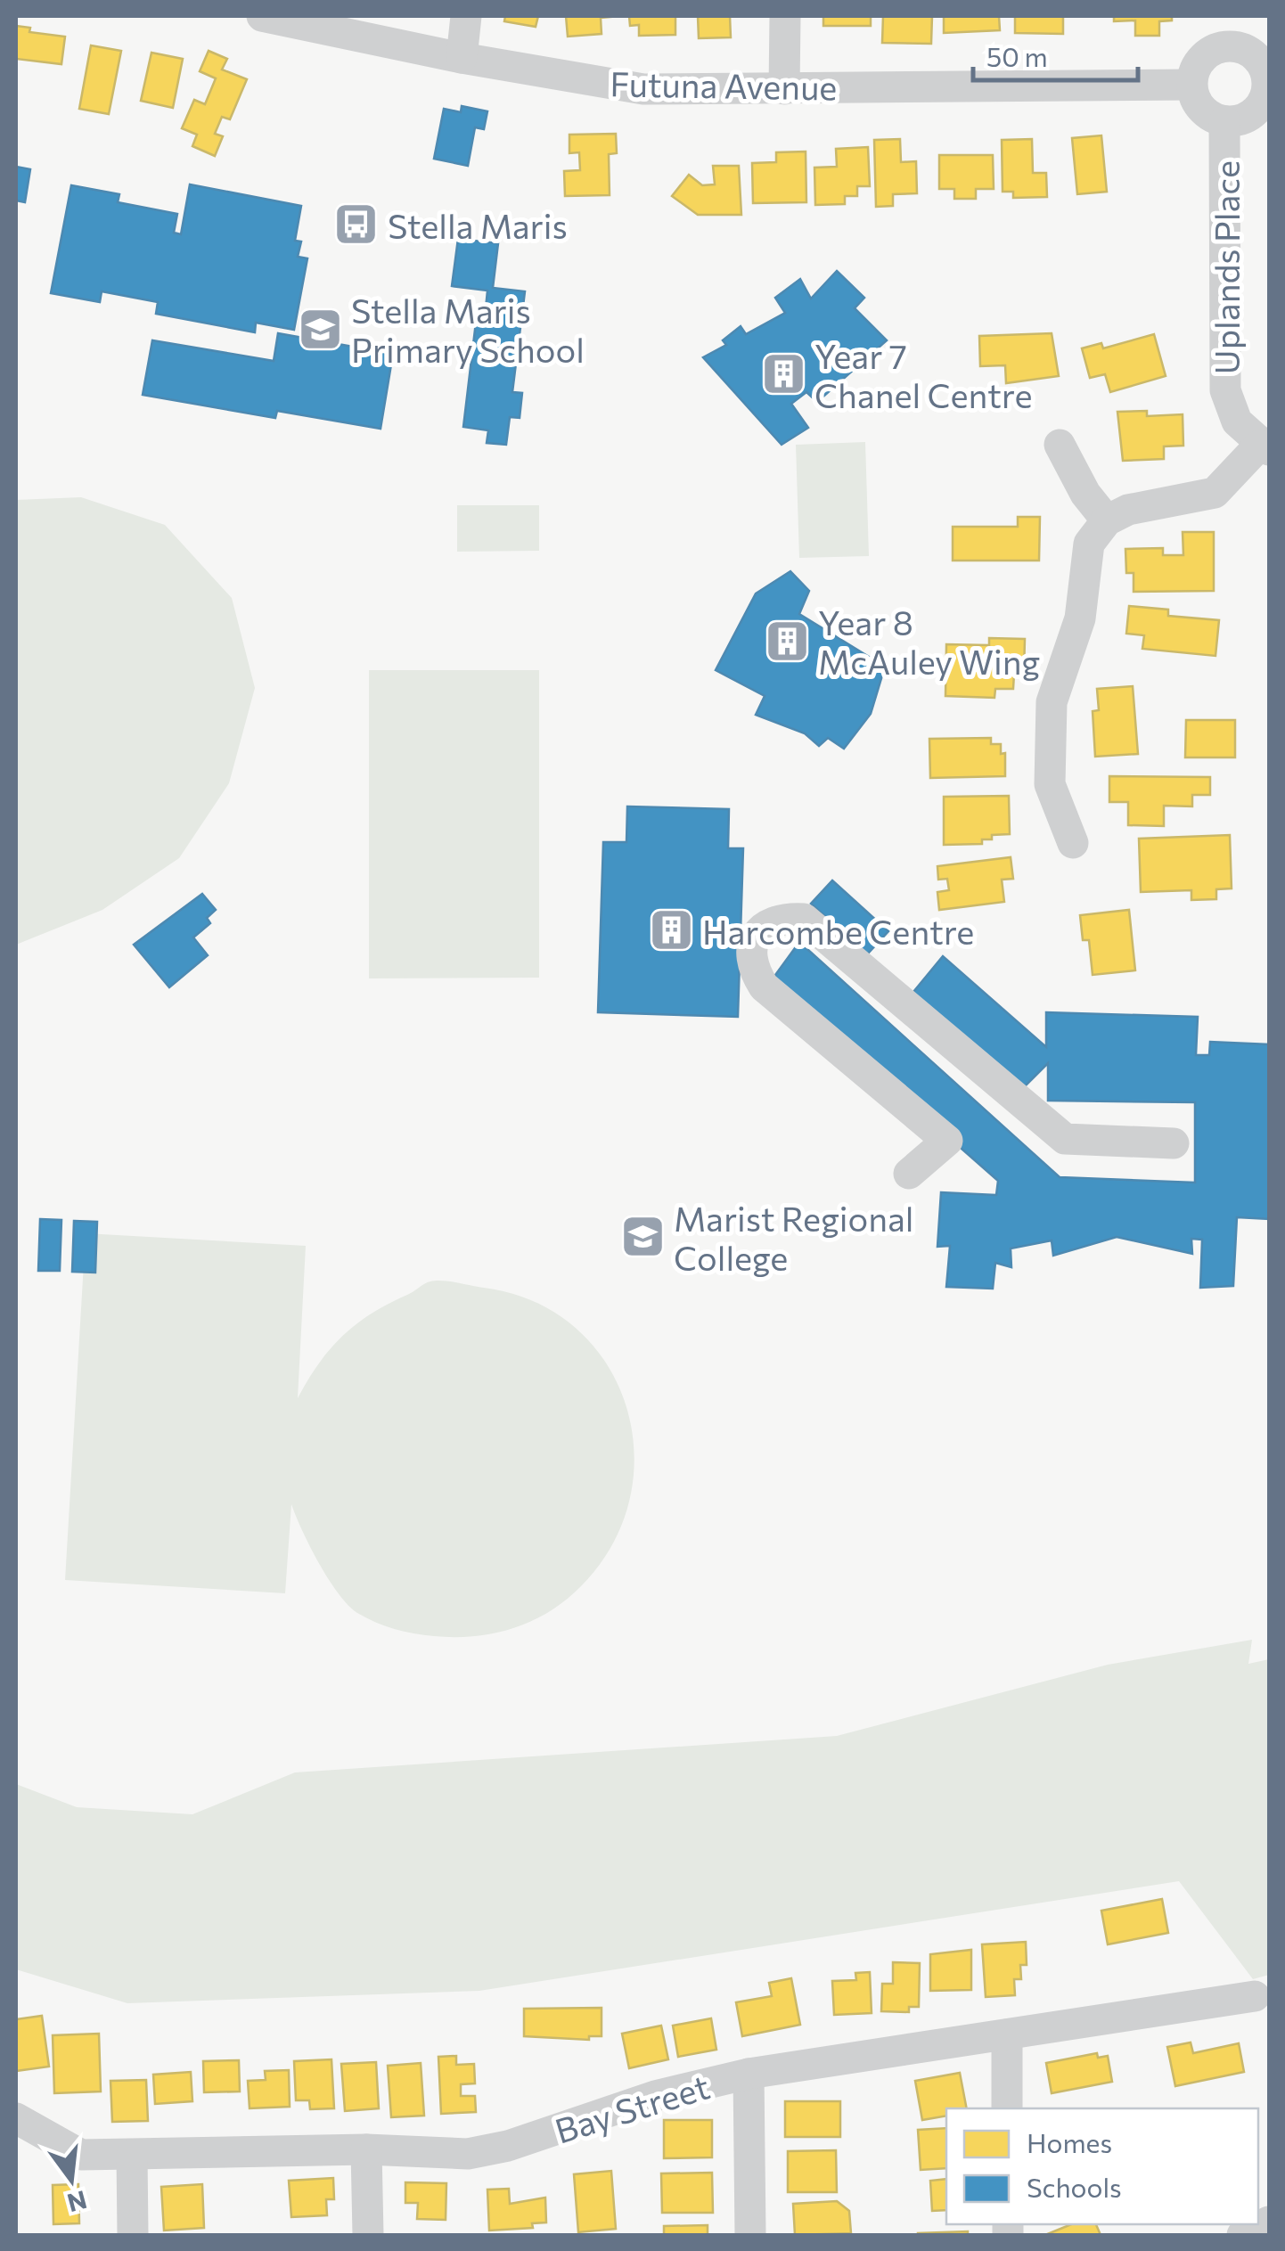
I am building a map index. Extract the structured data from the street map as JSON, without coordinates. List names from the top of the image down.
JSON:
{
  "streets": {
    "street": ["Futuna Avenue", "Uplands Place", "Bay Street"]
  },
  "crossings": [
    ["Futuna Avenue", "Uplands Place"]
  ],
  "places": {
    "bus stop": ["Stella Maris"],
    "school or university": ["Stella Maris Primary School", "Marist Regional College"],
    "building": ["Year 7 Chanel Centre", "Year 8 McAuley Wing", "Harcombe Centre"]
  },
  "legend": ["Homes", "Schools"],
  "scale_bar": "50 m",
  "north": "bottom"
}
